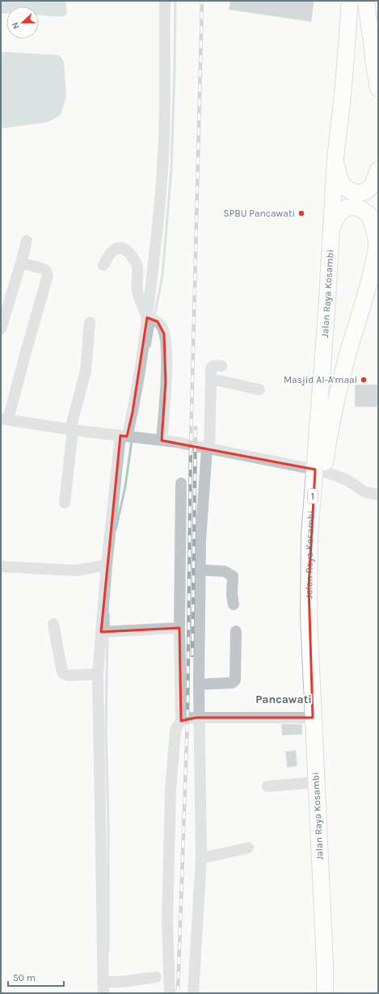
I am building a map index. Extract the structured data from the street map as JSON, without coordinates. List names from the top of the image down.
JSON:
{
  "streets": {
    "highway": ["Jalan Raya Kosambi", "1"]
  },
  "districts": ["Pancawati"],
  "places": ["SPBU Pancawati", "Masjid Al-A'maal"],
  "scale_bar": "50 m",
  "north": "left"
}
